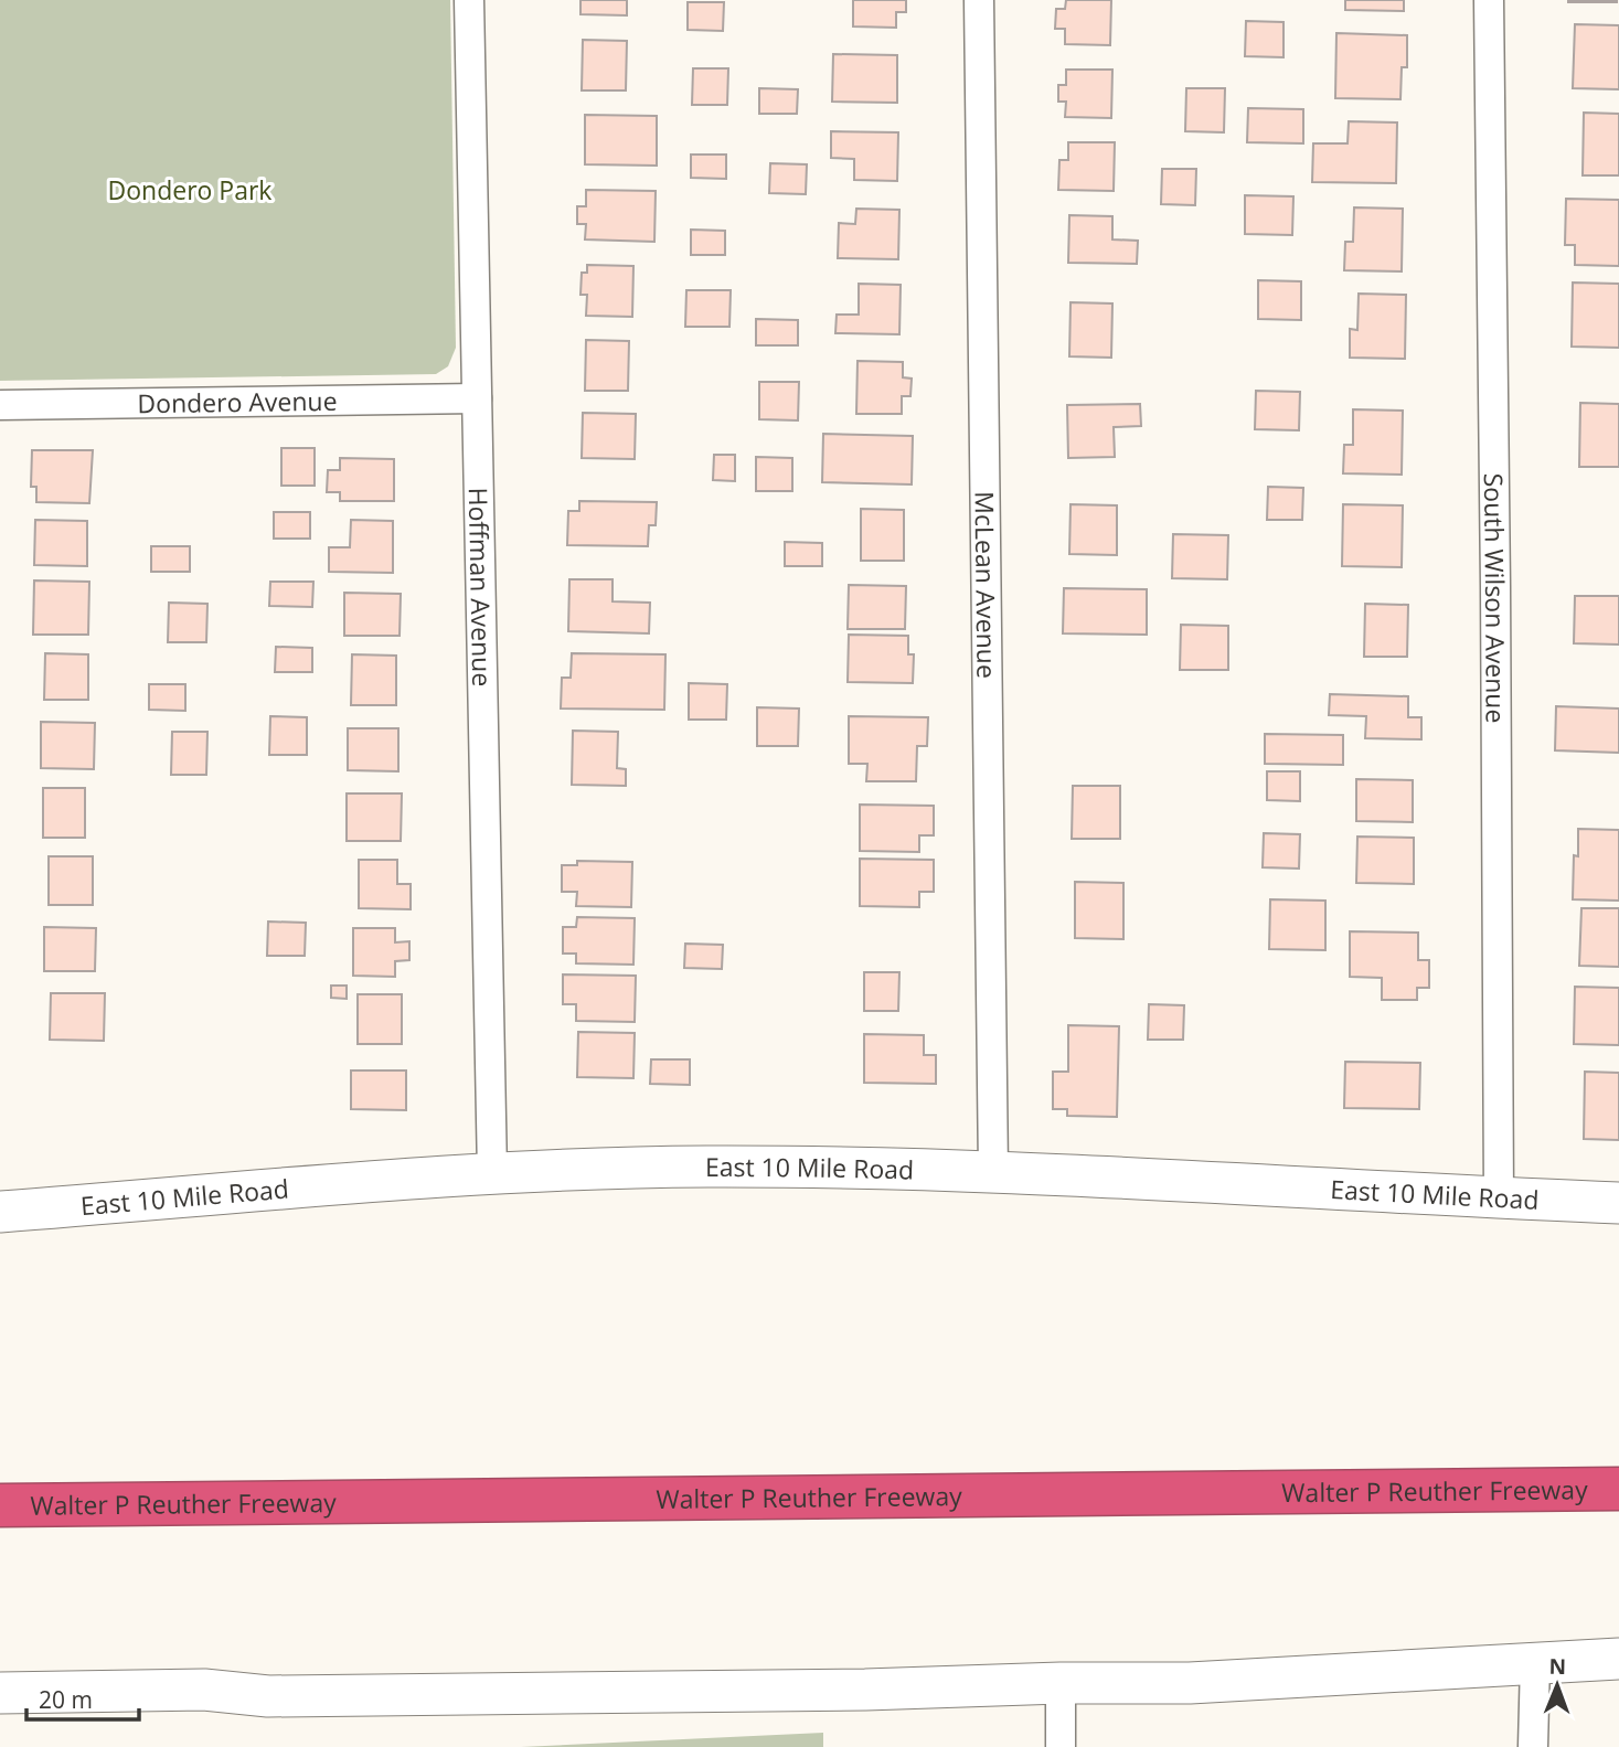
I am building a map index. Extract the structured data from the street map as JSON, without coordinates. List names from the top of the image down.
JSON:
{
  "streets": {
    "highway": ["Walter P Reuther Freeway"],
    "main road": ["East 10 Mile Road"],
    "street": [
      "Dondero Avenue",
      "McLean Avenue",
      "Hoffman Avenue",
      "South Wilson Avenue"
    ]
  },
  "crossings": [
    ["Dondero Avenue", "Hoffman Avenue"],
    ["McLean Avenue", "East 10 Mile Road"],
    ["Hoffman Avenue", "East 10 Mile Road"],
    ["South Wilson Avenue", "East 10 Mile Road"]
  ],
  "parks": ["Dondero Park"],
  "scale_bar": "20 m",
  "north": "top"
}
